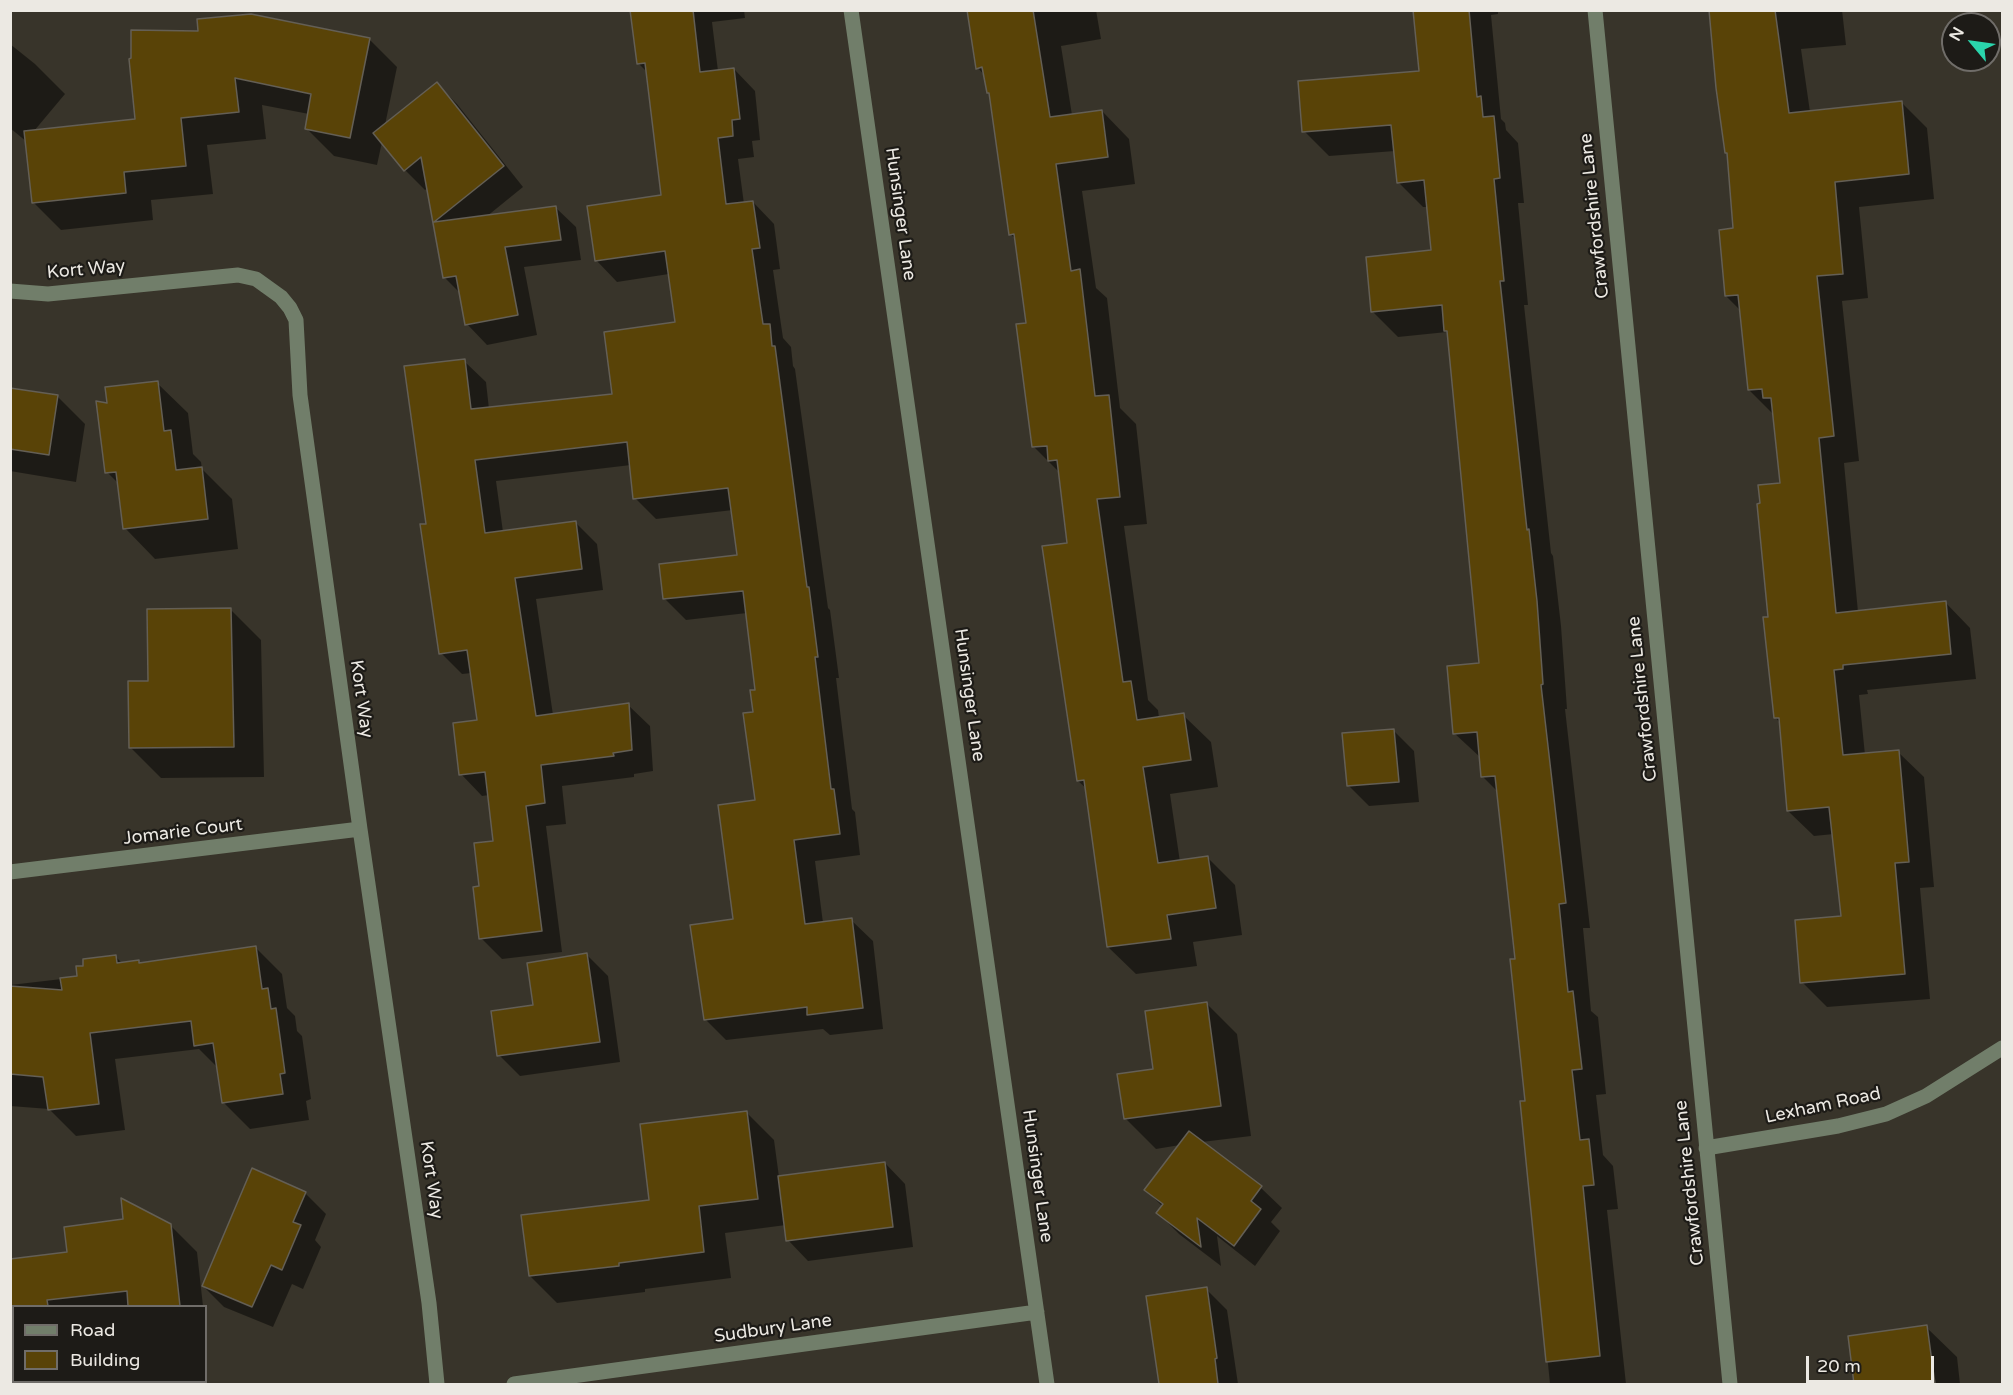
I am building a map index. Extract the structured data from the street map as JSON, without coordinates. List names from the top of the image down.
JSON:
{
  "streets": {
    "street": [
      "Hunsinger Lane",
      "Crawfordshire Lane",
      "Kort Way",
      "Jomarie Court",
      "Lexham Road",
      "Sudbury Lane"
    ]
  },
  "crossings": [
    ["Hunsinger Lane", "Sudbury Lane"],
    ["Crawfordshire Lane", "Lexham Road"],
    ["Kort Way", "Jomarie Court"]
  ],
  "legend": ["Road", "Building"],
  "scale_bar": "20 m",
  "north": "top left"
}
